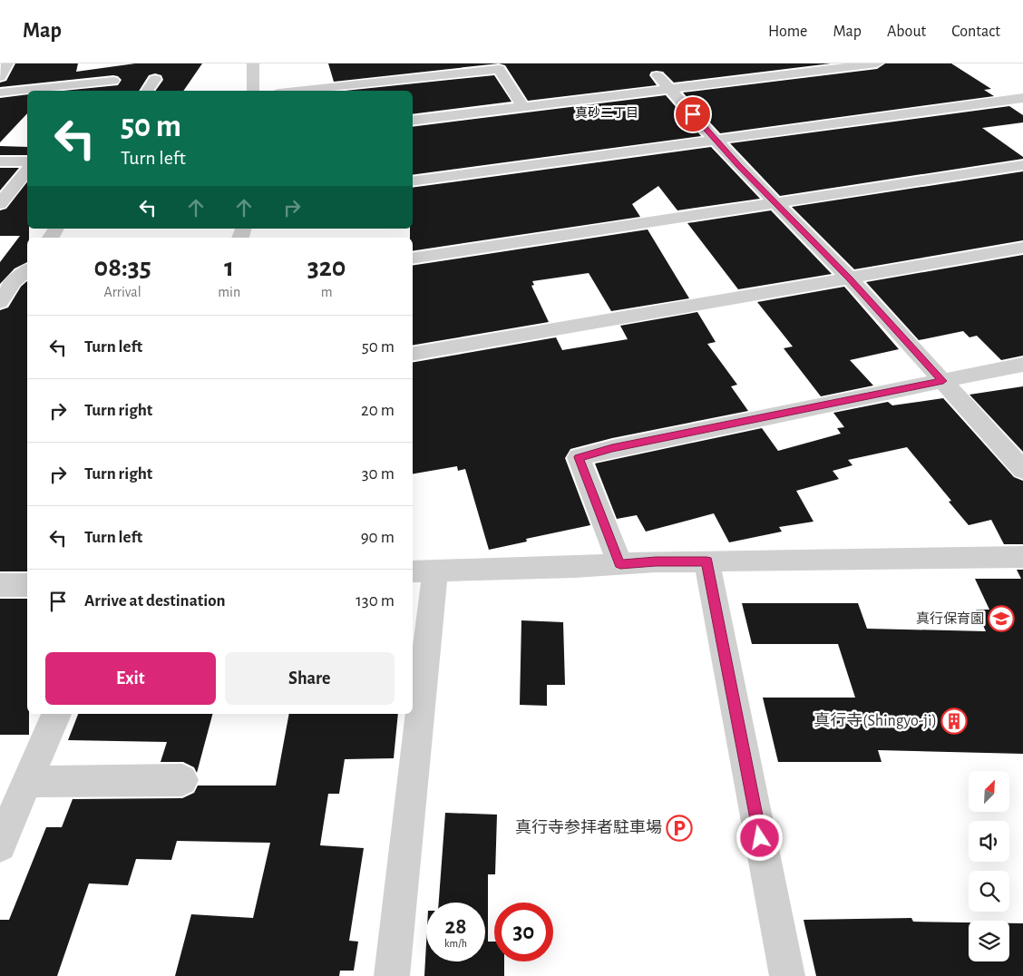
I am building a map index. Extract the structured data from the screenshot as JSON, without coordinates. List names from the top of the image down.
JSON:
{
  "districts": ["真砂二丁目"],
  "places": {
    "school or university": ["真行保育園"],
    "building": ["真行寺(Shingyo-ji)"],
    "parking": ["真行寺参拝者駐車場"]
  },
  "north": "top right",
  "page": {
    "header": "Map",
    "nav": [
      "Home",
      "Map",
      "About",
      "Contact"
    ],
    "turn": ["50 m", "Turn left"],
    "eta": [
      "08:35",
      "Arrival",
      "1",
      "min",
      "320",
      "m"
    ],
    "list": [
      {
        "name": "Turn left",
        "value": "50 m"
      },
      {
        "name": "Turn right",
        "value": "20 m"
      },
      {
        "name": "Turn right",
        "value": "30 m"
      },
      {
        "name": "Turn left",
        "value": "90 m"
      },
      {
        "name": "Arrive at destination",
        "value": "130 m"
      }
    ],
    "buttons": ["Exit", "Share"],
    "speed": "28 km/h",
    "limit": "30"
  }
}
